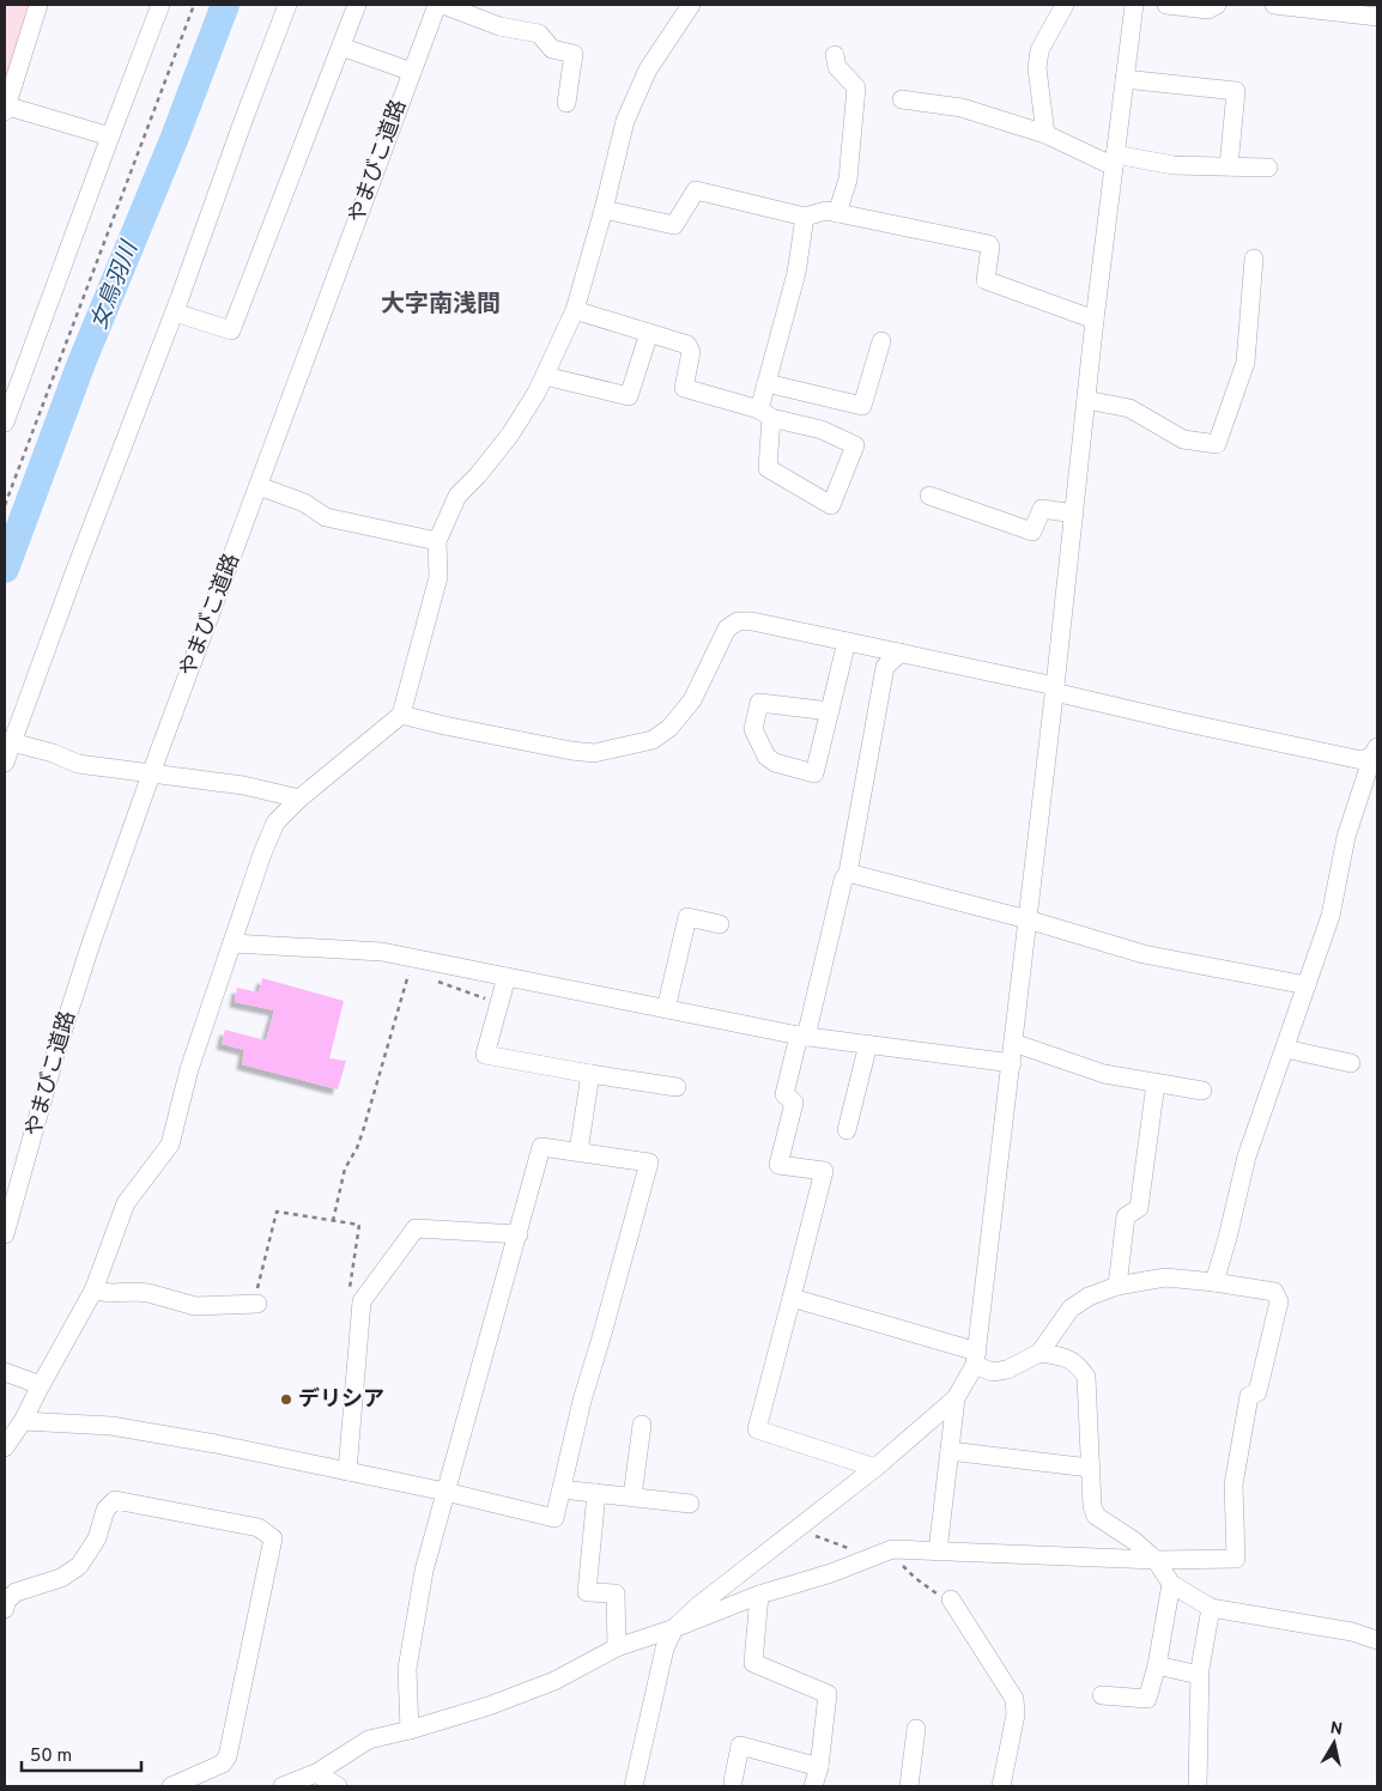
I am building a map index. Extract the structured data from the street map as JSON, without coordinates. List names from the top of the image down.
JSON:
{
  "streets": {
    "street": ["やまびこ道路"]
  },
  "districts": ["大字南浅間"],
  "water": ["女鳥羽川"],
  "places": ["デリシア"],
  "scale_bar": "50 m",
  "north": "top"
}
